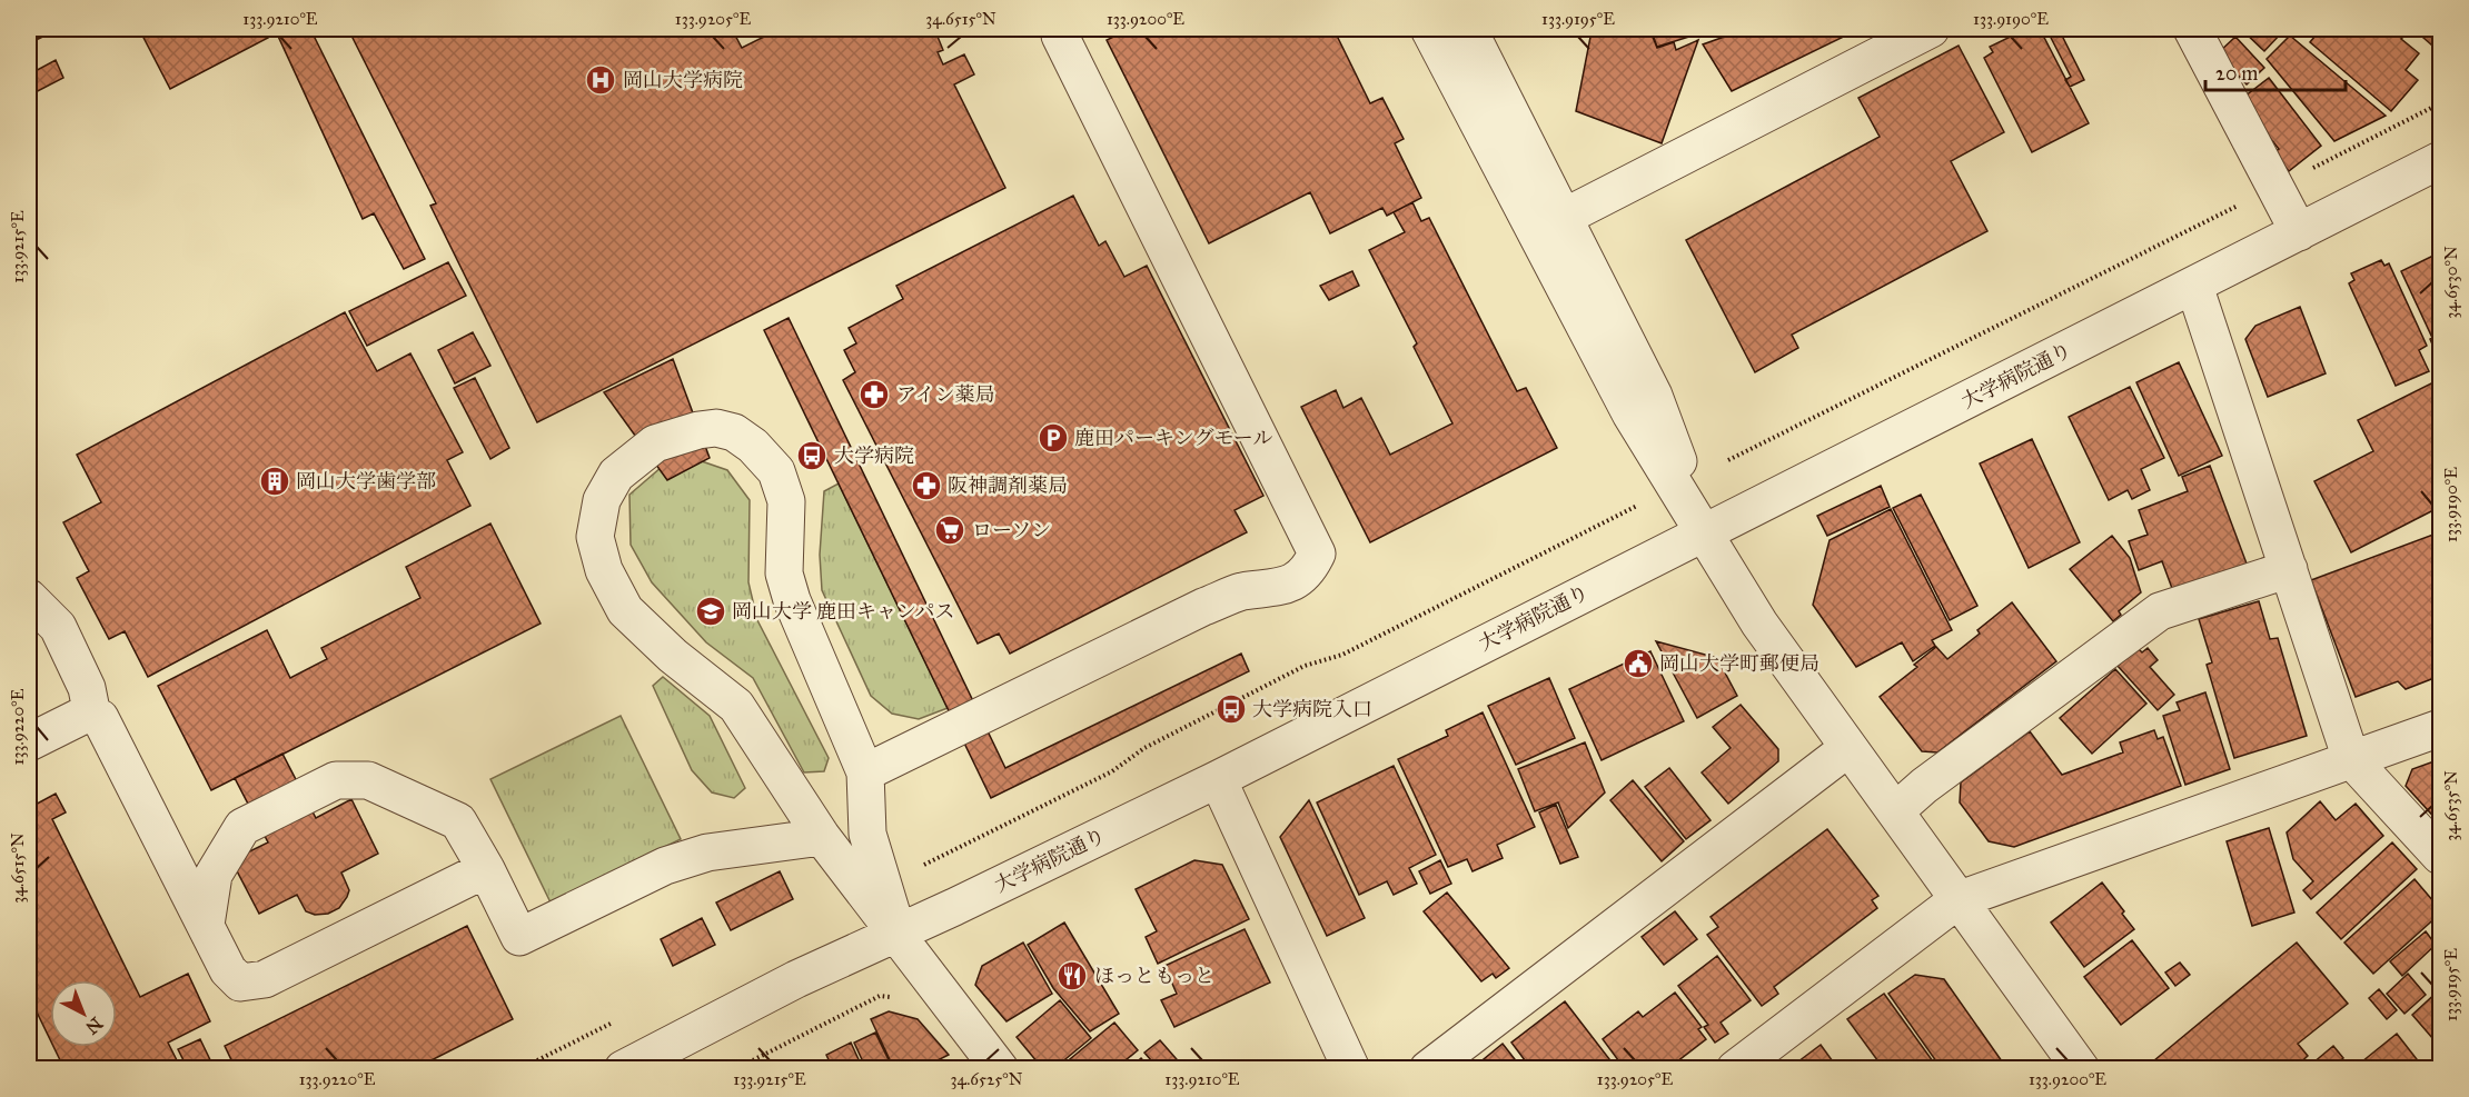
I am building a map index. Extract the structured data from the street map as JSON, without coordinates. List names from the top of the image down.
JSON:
{
  "streets": {
    "street": ["大学病院通り"]
  },
  "places": {
    "hospital": ["岡山大学病院"],
    "pharmacy": ["アイン薬局", "阪神調剤薬局"],
    "parking": ["鹿田パーキングモール"],
    "bus stop": ["大学病院", "大学病院入口"],
    "building": ["岡山大学歯学部"],
    "supermarket": ["ローソン"],
    "school or university": ["岡山大学 鹿田キャンパス"],
    "public building": ["岡山大学町郵便局"],
    "restaurant": ["ほっともっと"]
  },
  "scale_bar": "20 m",
  "north": "bottom right",
  "coordinates": [
    "133.9210°E",
    "133.9205°E",
    "34.6515°N",
    "133.9200°E",
    "133.9195°E",
    "133.9190°E",
    "133.9215°E",
    "34.6530°N",
    "133.9220°E",
    "34.6535°N",
    "34.6525°N"
  ]
}
